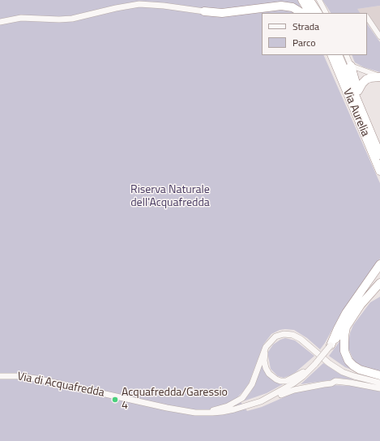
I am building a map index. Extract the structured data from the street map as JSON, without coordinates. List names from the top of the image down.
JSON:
{
  "streets": {
    "highway": ["Via Aurelia"],
    "street": ["Via di Acquafredda"]
  },
  "parks": ["Riserva Naturale dell'Acquafredda"],
  "places": ["Acquafredda/Garessio 4"],
  "legend": ["Strada", "Parco"]
}
